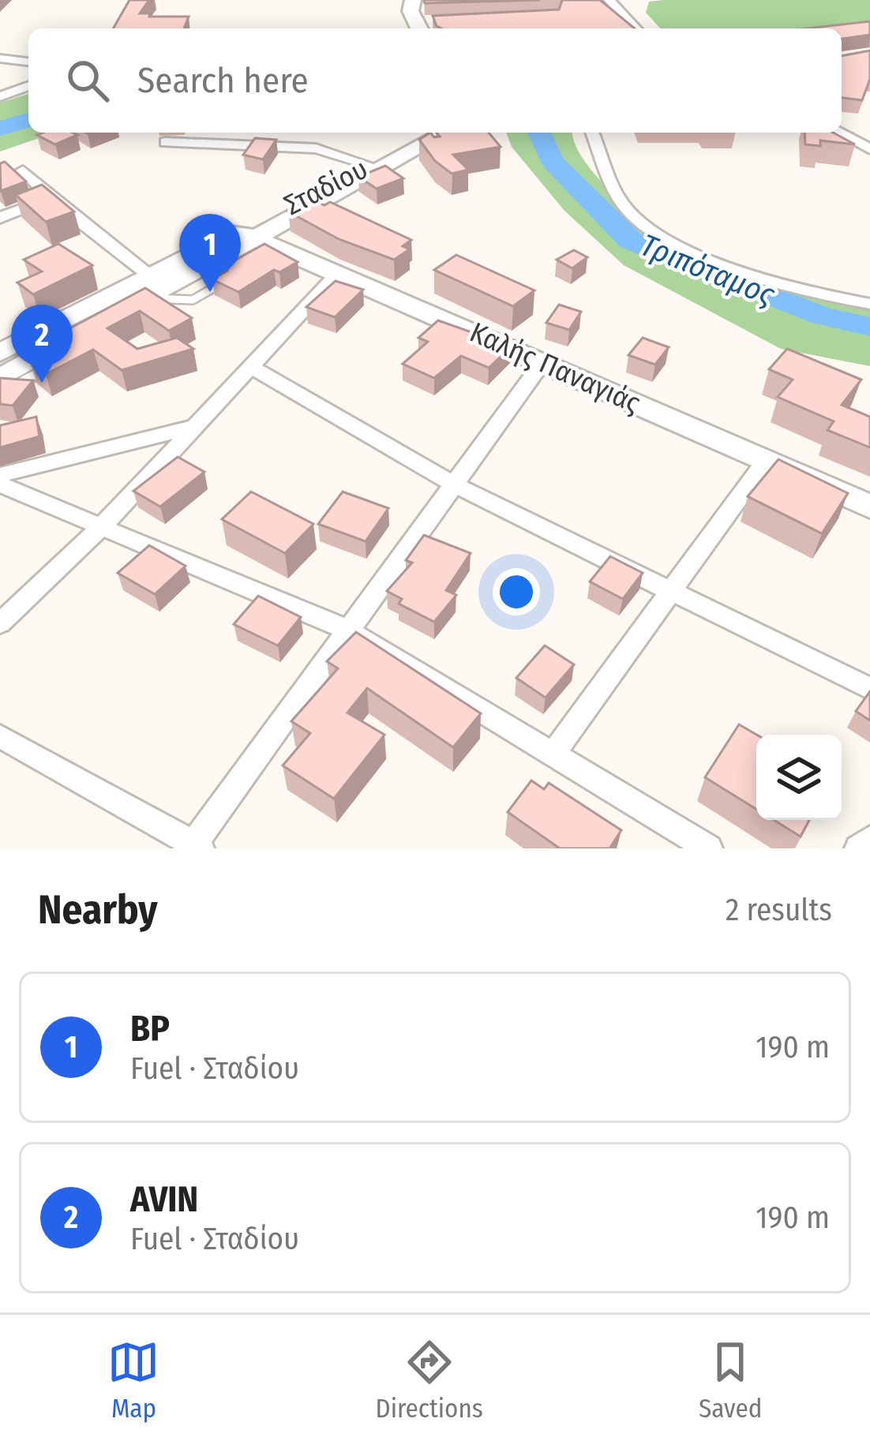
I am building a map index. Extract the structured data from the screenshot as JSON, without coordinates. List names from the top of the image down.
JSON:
{
  "streets": {
    "main road": ["Σταδίου", "Καλής Παναγιάς"]
  },
  "crossings": [
    ["Σταδίου", "Καλής Παναγιάς"]
  ],
  "water": ["Τριπόταμος"],
  "page": {
    "search": "Search here",
    "pins": ["1", "2"],
    "heading": ["Nearby", "2 results"],
    "list": [
      {
        "mark": "1",
        "name": "BP",
        "note": "Fuel · Σταδίου",
        "value": "190 m"
      },
      {
        "mark": "2",
        "name": "AVIN",
        "note": "Fuel · Σταδίου",
        "value": "190 m"
      }
    ],
    "nav": ["Map", "Directions", "Saved"]
  }
}
